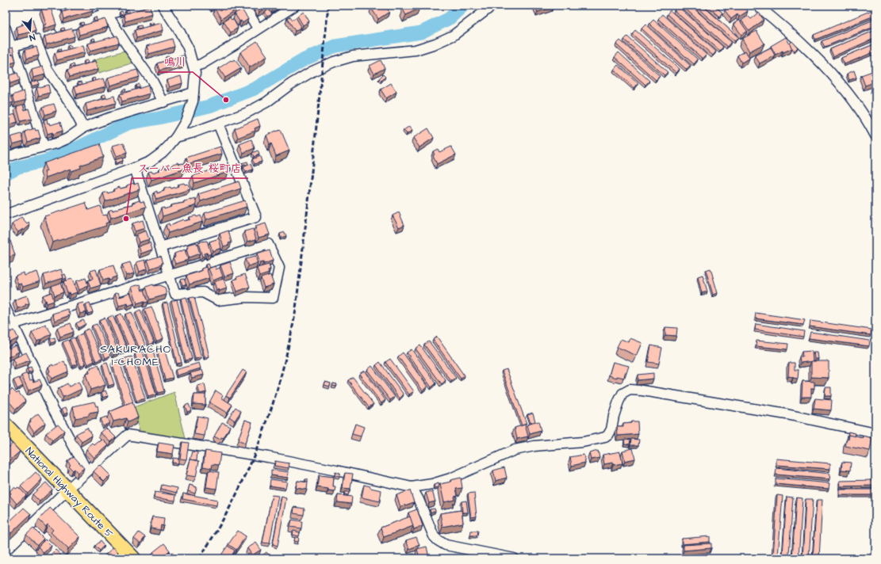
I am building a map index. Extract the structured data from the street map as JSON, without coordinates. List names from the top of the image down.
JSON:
{
  "streets": {
    "highway": ["National Highway Route 5"]
  },
  "districts": ["SAKURACHO 1-CHOME"],
  "places": ["鳴川", "スーパー魚長 桜町店"],
  "north": "bottom"
}
